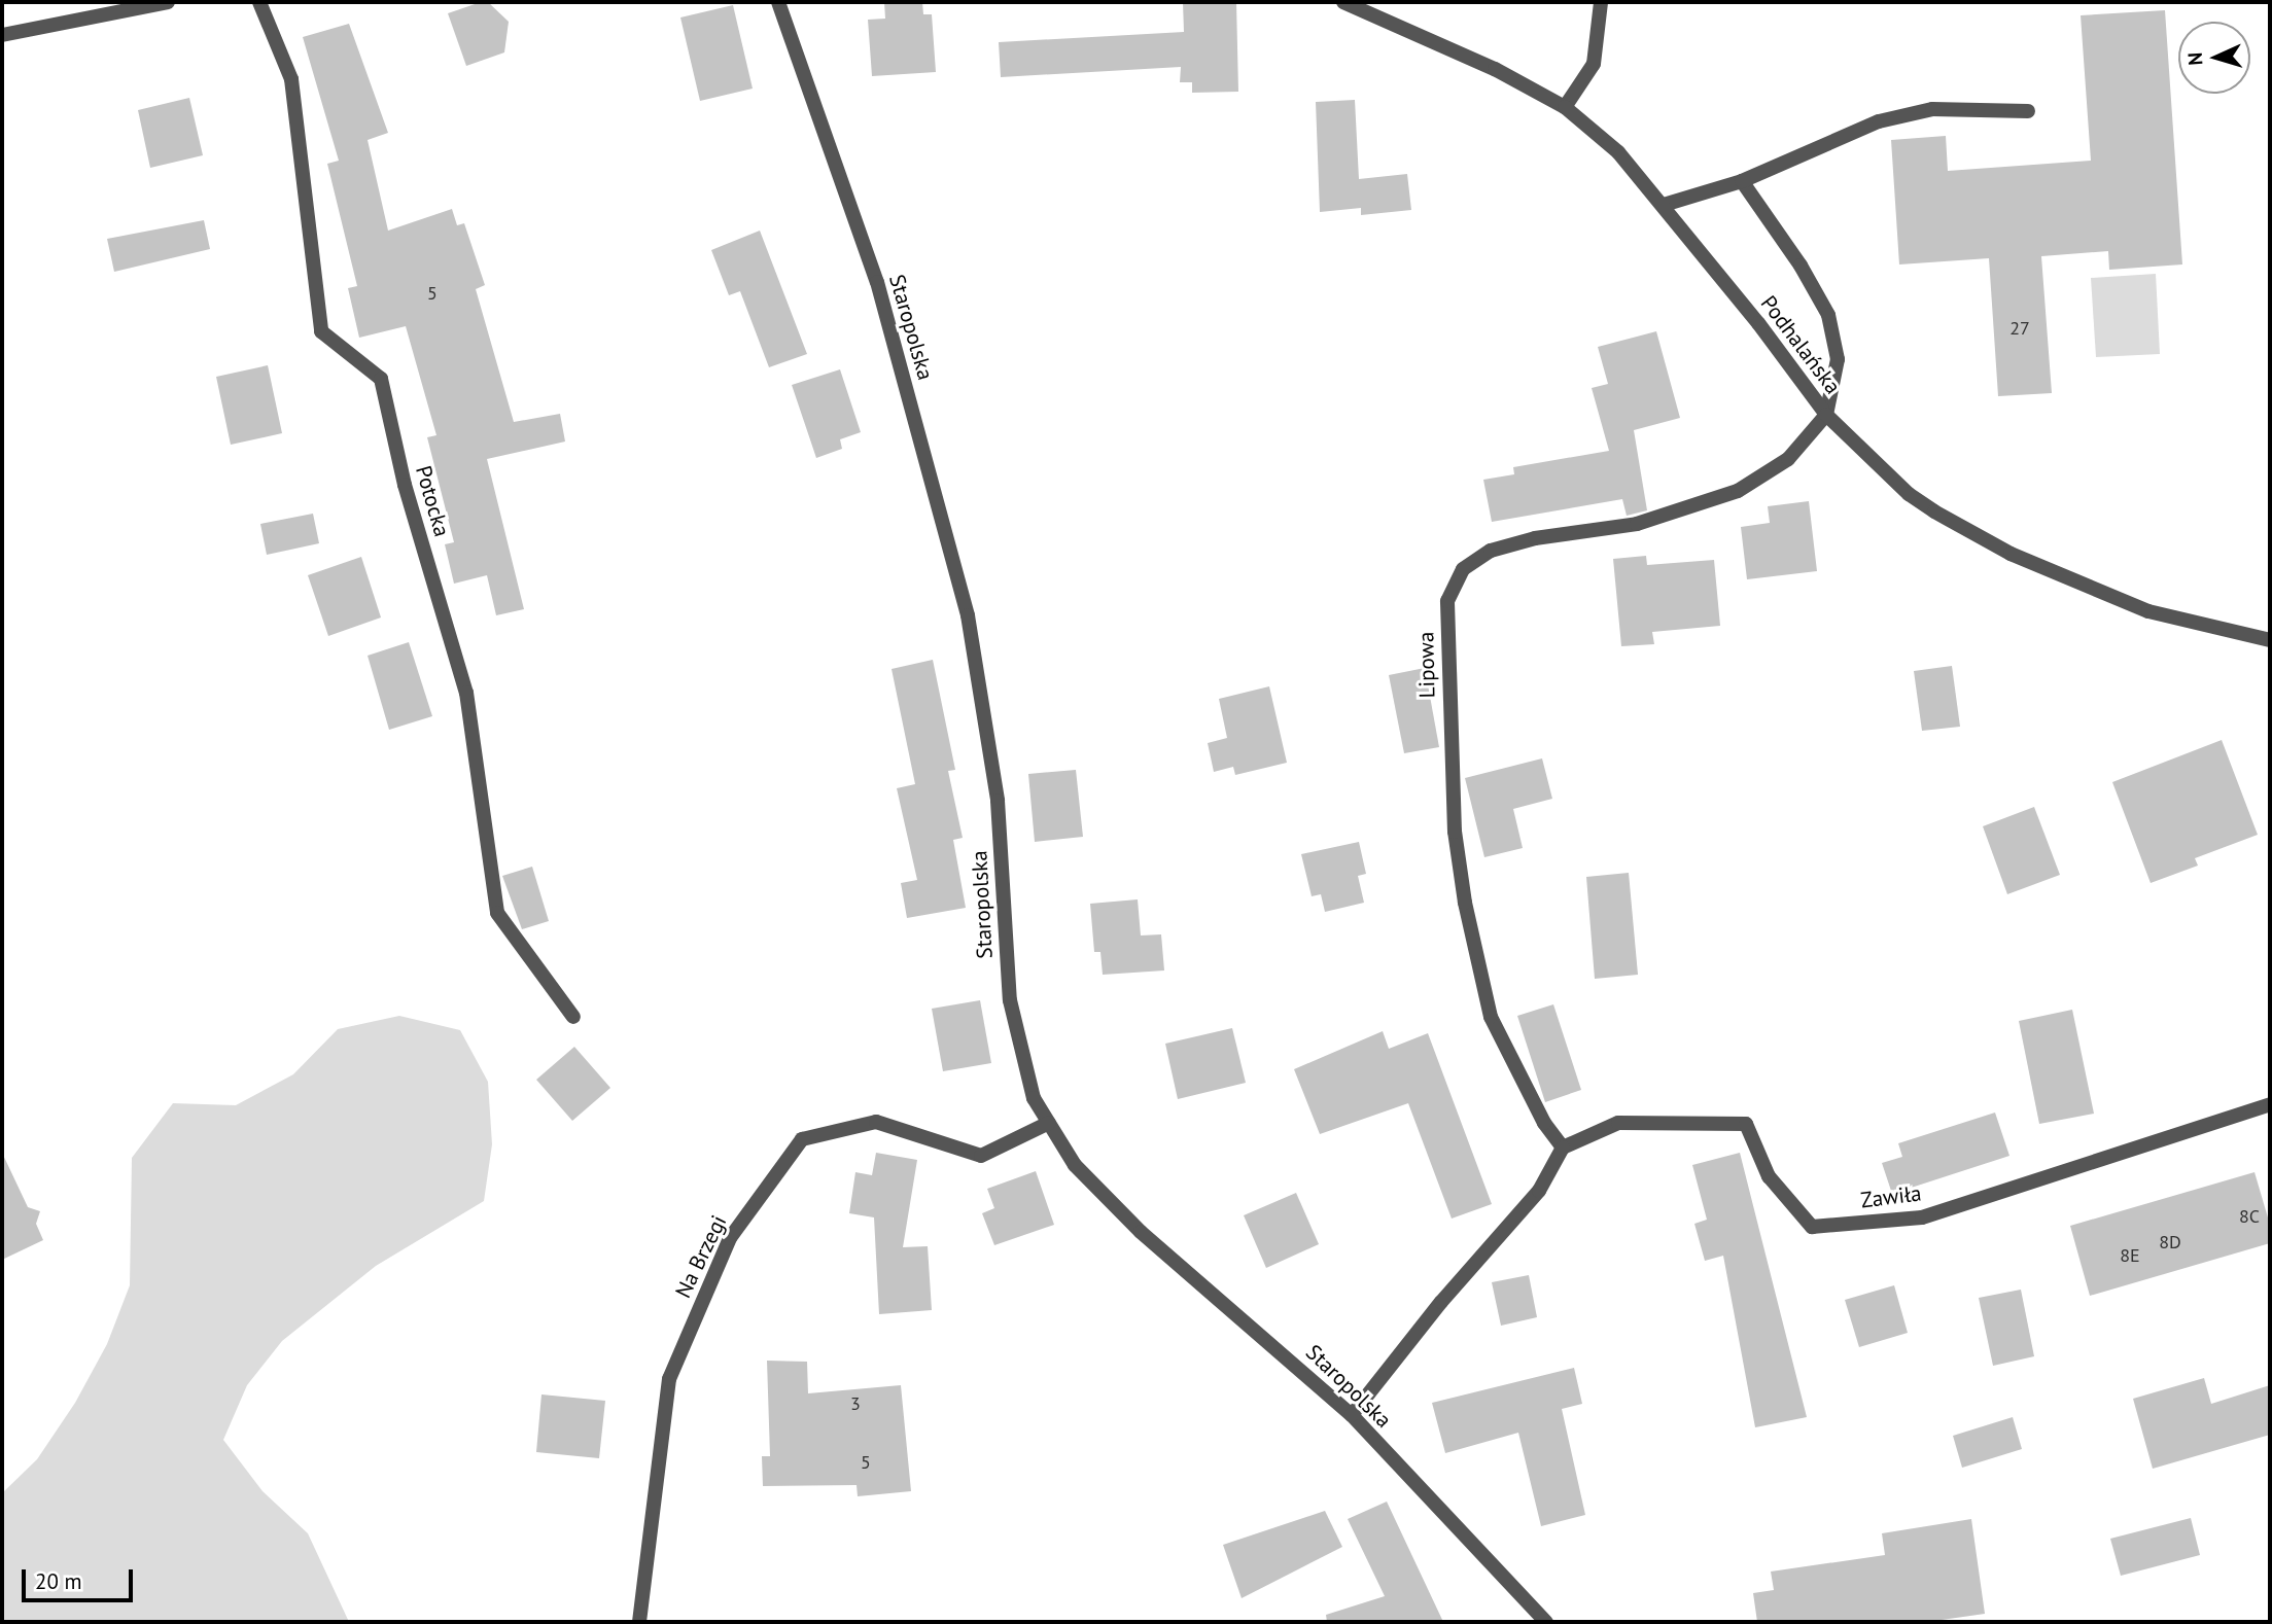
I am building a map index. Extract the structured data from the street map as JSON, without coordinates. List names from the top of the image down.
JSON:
{
  "streets": {
    "street": [
      "Staropolska",
      "Podhalańska",
      "Potocka",
      "Lipowa",
      "Zawiła",
      "Na Brzegi"
    ]
  },
  "crossings": [
    ["Staropolska", "Na Brzegi"],
    ["Podhalańska", "Lipowa"],
    ["Lipowa", "Zawiła"]
  ],
  "house_numbers": [
    "5",
    "27",
    "8C",
    "8D",
    "8E",
    "3",
    "5"
  ],
  "scale_bar": "20 m",
  "north": "left"
}
